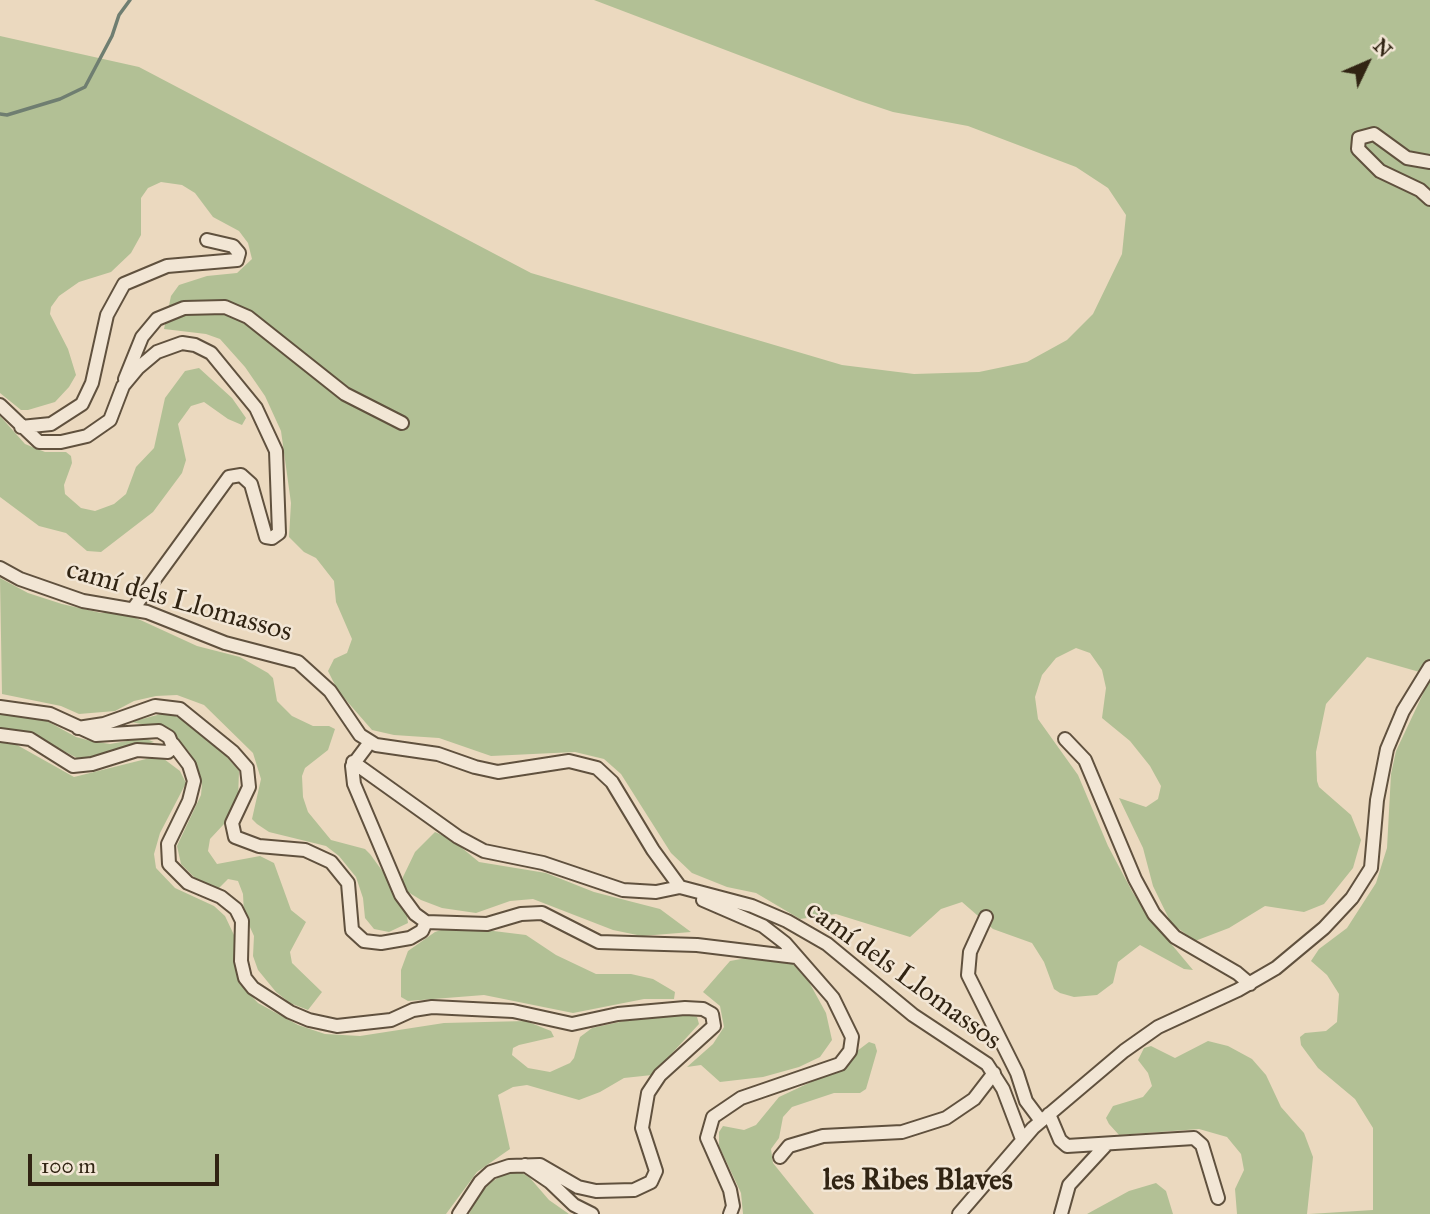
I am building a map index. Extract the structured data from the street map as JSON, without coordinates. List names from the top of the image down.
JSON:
{
  "streets": {
    "street": ["camí dels Llomassos"]
  },
  "districts": ["les Ribes Blaves"],
  "scale_bar": "100 m",
  "north": "top right"
}
